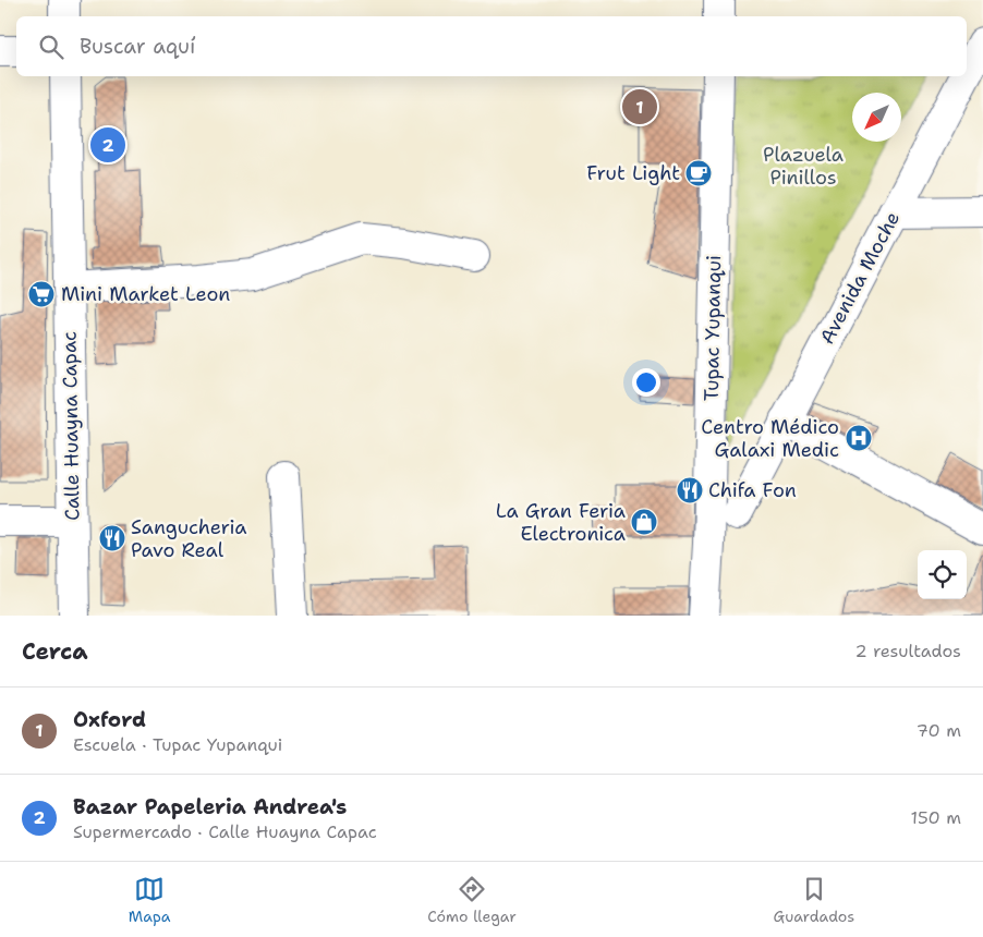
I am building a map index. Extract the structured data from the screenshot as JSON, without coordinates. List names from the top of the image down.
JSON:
{
  "streets": {
    "street": ["Avenida Moche", "Tupac Yupanqui", "Calle Huayna Capac"]
  },
  "parks": ["Plazuela Pinillos"],
  "places": {
    "cafe": ["Frut Light"],
    "supermarket": ["Mini Market Leon"],
    "hospital": ["Centro Médico Galaxi Medic"],
    "restaurant": ["Chifa Fon", "Sangucheria Pavo Real"],
    "shop": ["La Gran Feria Electronica"]
  },
  "north": "bottom left",
  "page": {
    "search": "Buscar aquí",
    "pins": ["1", "2"],
    "heading": ["Cerca", "2 resultados"],
    "list": [
      {
        "mark": "1",
        "name": "Oxford",
        "note": "Escuela · Tupac Yupanqui",
        "value": "70 m"
      },
      {
        "mark": "2",
        "name": "Bazar Papeleria Andrea's",
        "note": "Supermercado · Calle Huayna Capac",
        "value": "150 m"
      }
    ],
    "nav": ["Mapa", "Cómo llegar", "Guardados"]
  }
}
